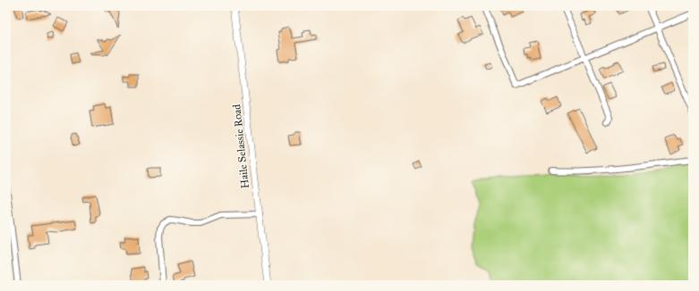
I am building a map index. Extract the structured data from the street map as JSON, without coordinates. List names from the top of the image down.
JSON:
{
  "streets": {
    "street": ["Haile Selassie Road"]
  }
}
